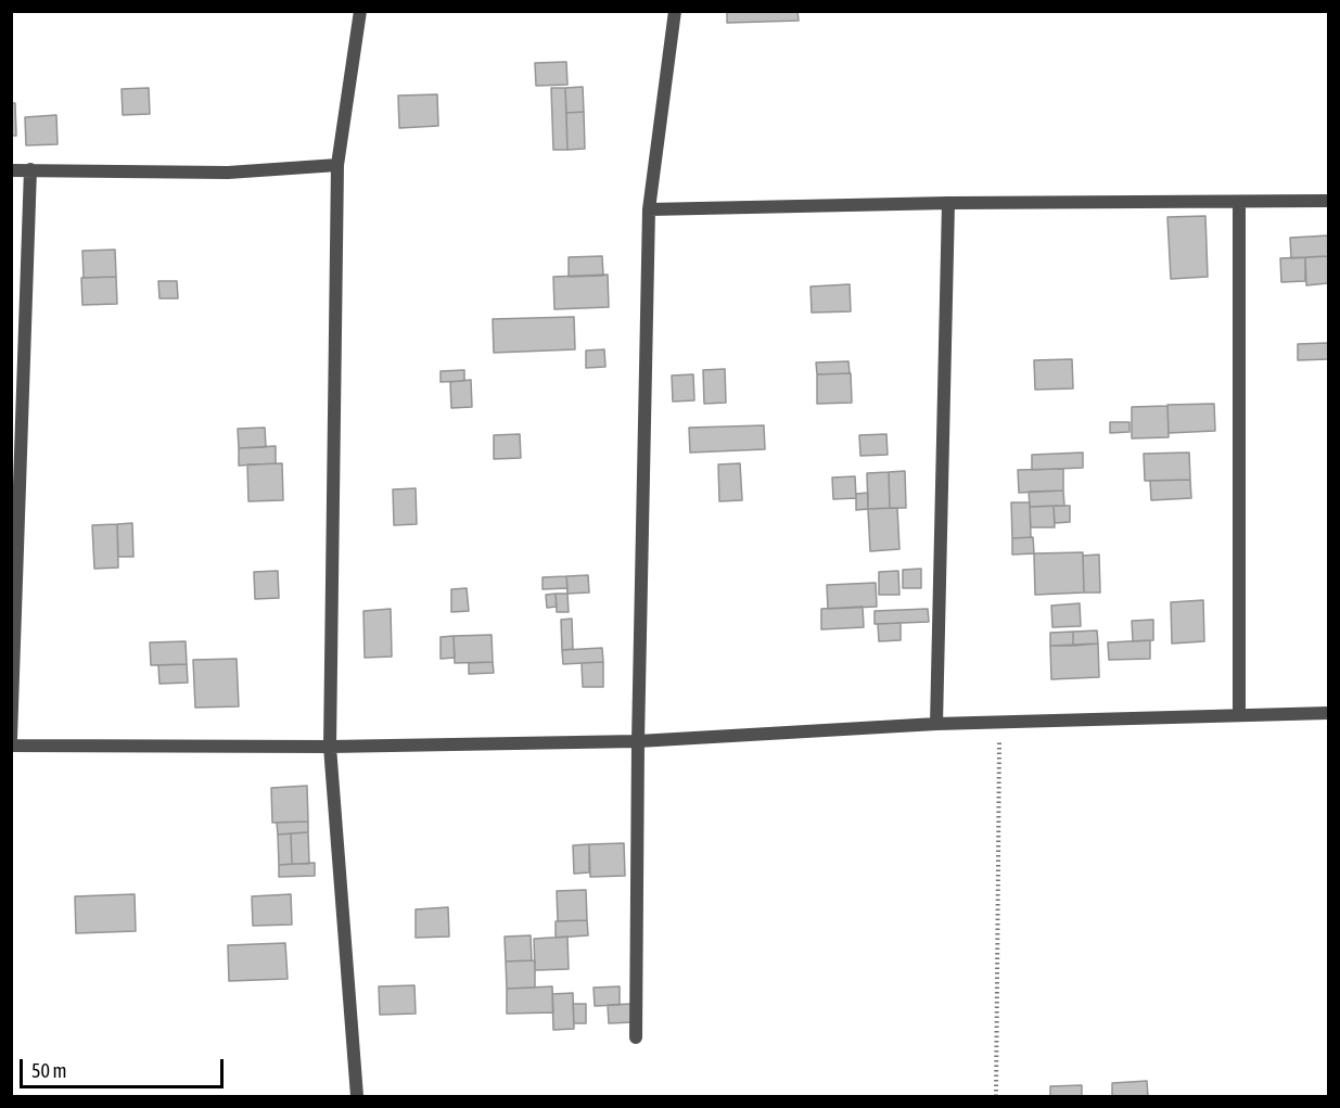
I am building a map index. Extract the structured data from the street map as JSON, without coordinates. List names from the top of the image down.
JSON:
{
  "scale_bar": "50 m"
}
